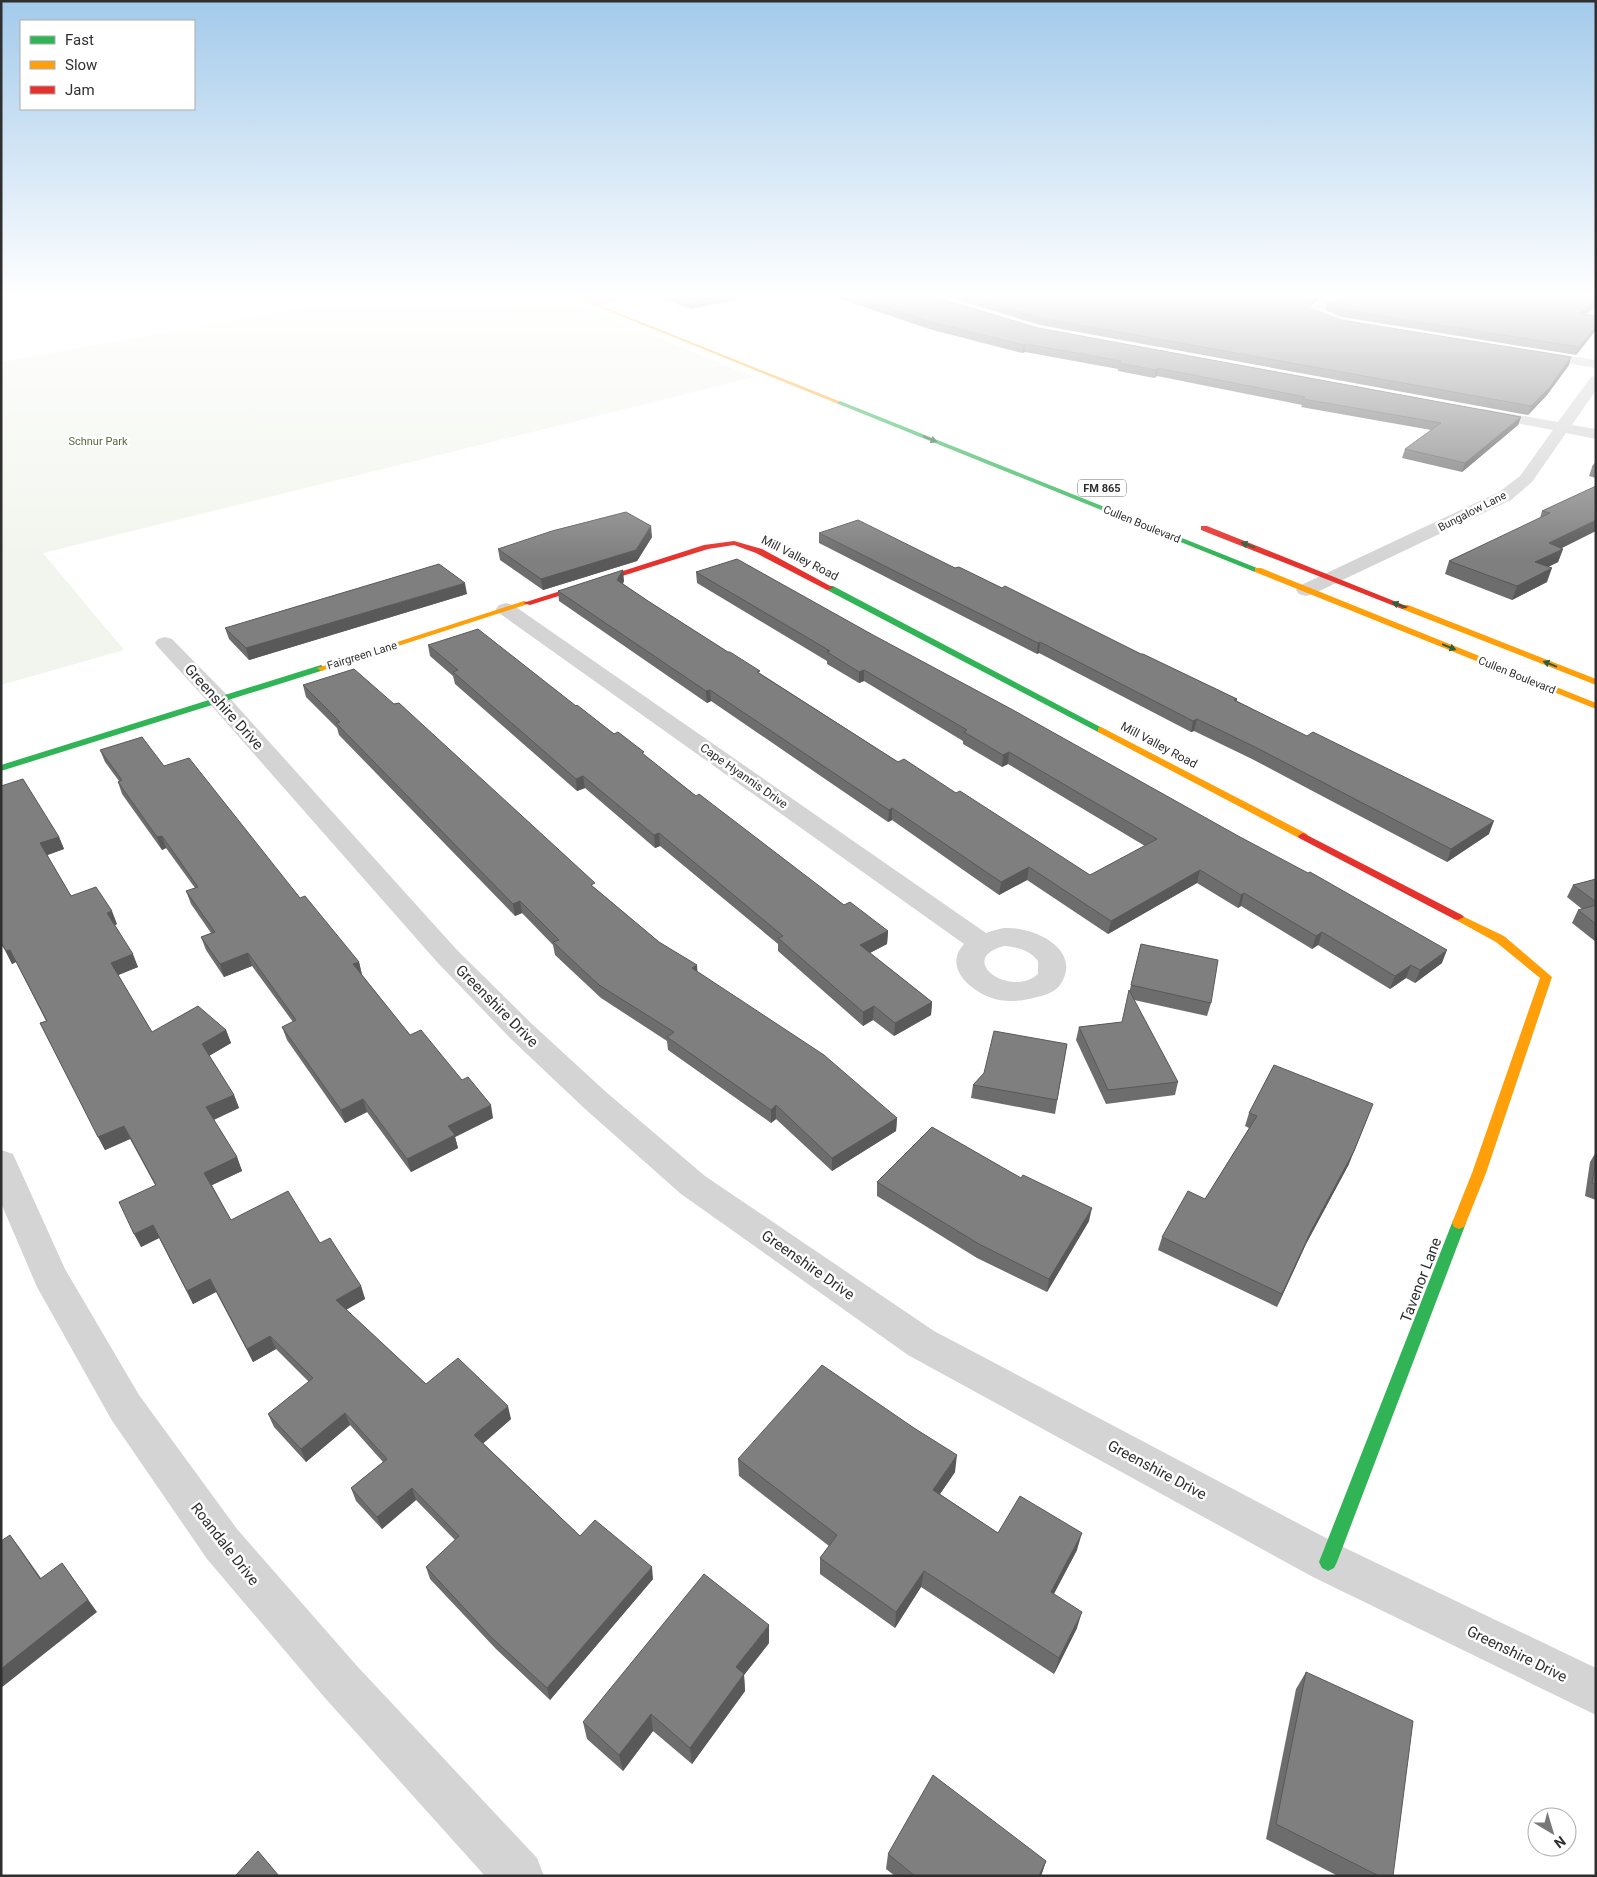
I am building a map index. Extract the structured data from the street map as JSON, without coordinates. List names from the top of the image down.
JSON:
{
  "streets": {
    "main road": [
      "FM 865",
      "Cullen Boulevard",
      "Mill Valley Road",
      "Fairgreen Lane",
      "Tavenor Lane"
    ],
    "street": [
      "Bungalow Lane",
      "Greenshire Drive",
      "Cape Hyannis Drive",
      "Roandale Drive"
    ]
  },
  "crossings": [
    ["Bungalow Lane", "Cullen Boulevard"],
    ["Mill Valley Road", "Fairgreen Lane"],
    ["Mill Valley Road", "Tavenor Lane"],
    ["Fairgreen Lane", "Greenshire Drive"],
    ["Fairgreen Lane", "Cape Hyannis Drive"],
    ["Greenshire Drive", "Tavenor Lane"]
  ],
  "parks": ["Schnur Park"],
  "legend": ["Fast", "Slow", "Jam"],
  "north": "bottom right"
}
